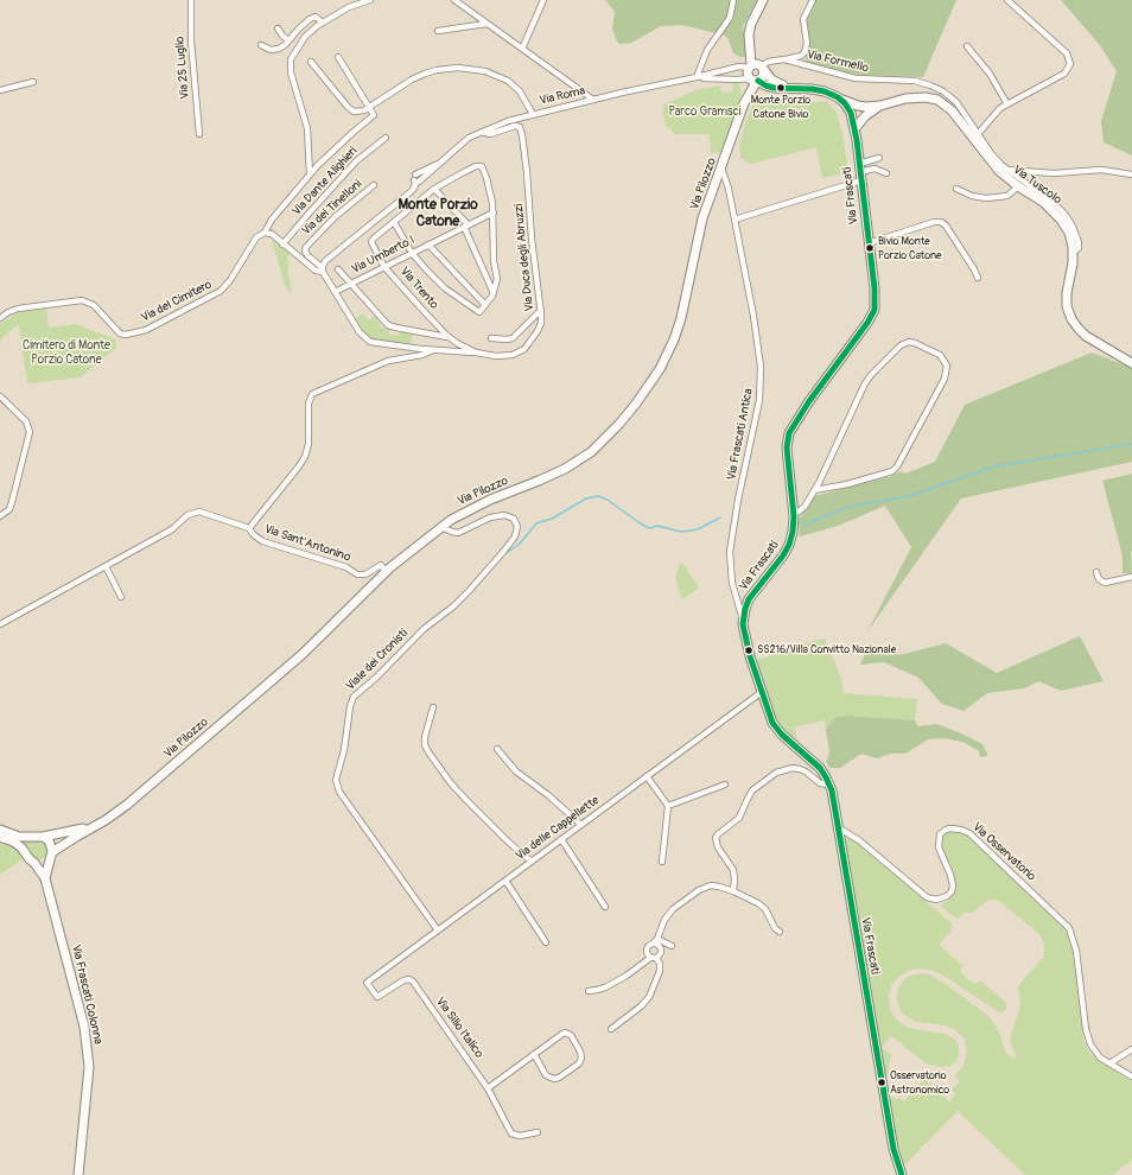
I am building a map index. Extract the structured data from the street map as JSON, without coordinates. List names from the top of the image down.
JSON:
{
  "streets": {
    "main road": [
      "Via Pilozzo",
      "Via Tuscolo",
      "Via Frascati",
      "Via Frascati Colonna"
    ],
    "street": [
      "Via Formello",
      "Via 25 Luglio",
      "Via Roma",
      "Via Dante Alighieri",
      "Via dei Tinelloni",
      "Via Umberto I",
      "Via Duca degli Abruzzi",
      "Via Trento",
      "Via del Cimitero",
      "Via Frascati Antica",
      "Via Sant'Antonino",
      "Viale dei Cronisti",
      "Via delle Cappellette",
      "Via Osservatorio",
      "Via Silio Italico"
    ]
  },
  "crossings": [
    ["Via Formello", "Via Tuscolo"],
    ["Via Roma", "Via dei Tinelloni"],
    ["Via Roma", "Via Duca degli Abruzzi"],
    ["Via Pilozzo", "Via Frascati Antica"],
    ["Via Pilozzo", "Via Sant'Antonino"],
    ["Via Pilozzo", "Viale dei Cronisti"],
    ["Via Pilozzo", "Via Frascati Colonna"],
    ["Via Frascati", "Via Frascati Antica"],
    ["Via Frascati", "Via delle Cappellette"],
    ["Via Frascati", "Via Osservatorio"],
    ["Via Umberto I", "Via Trento"],
    ["Via Duca degli Abruzzi", "Via Trento"],
    ["Viale dei Cronisti", "Via delle Cappellette"],
    ["Via delle Cappellette", "Via Silio Italico"]
  ],
  "districts": ["Monte Porzio Catone"],
  "parks": ["Parco Gramsci", "Cimitero di Monte Porzio Catone"],
  "places": [
    "Monte Porzio Catone Bivio",
    "Bivio Monte Porzio Catone",
    "SS216/Villa Convitto Nazionale",
    "Osservatorio Astronomico"
  ]
}
